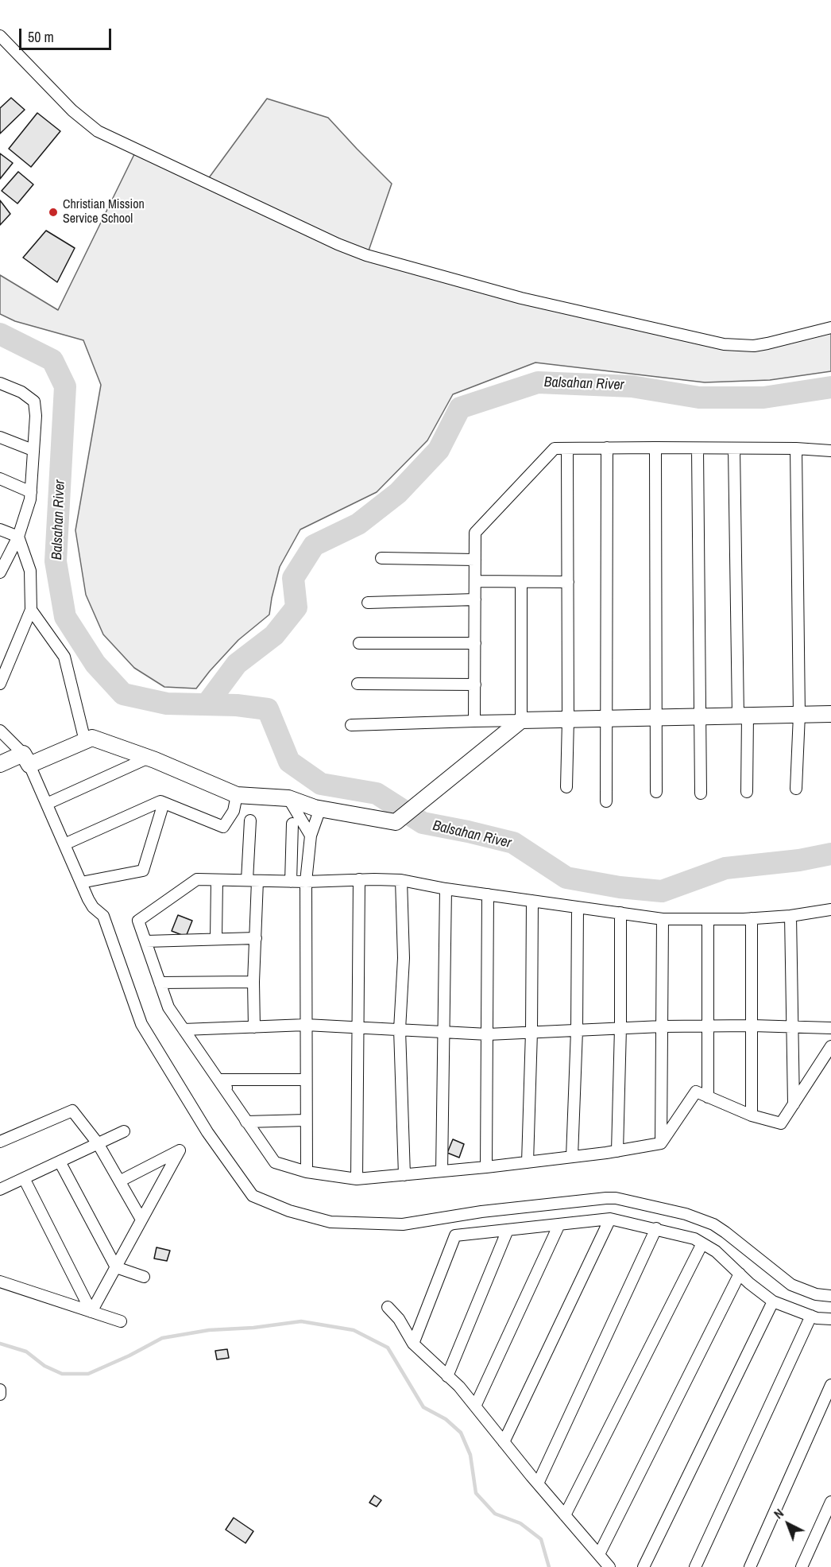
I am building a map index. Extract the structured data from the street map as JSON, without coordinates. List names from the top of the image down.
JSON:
{
  "water": ["Balsahan River"],
  "places": ["Christian Mission Service School"],
  "scale_bar": "50 m",
  "north": "top left"
}
